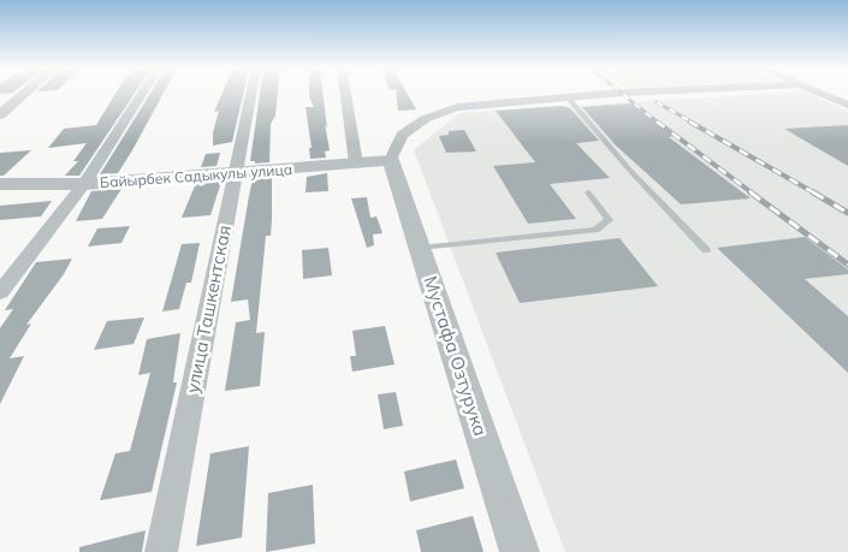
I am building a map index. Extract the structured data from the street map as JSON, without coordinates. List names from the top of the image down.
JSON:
{
  "streets": {
    "street": ["Байырбек Садыкулы улица", "улица Ташкентская", "Мустафа Озтурука"]
  },
  "crossings": [
    ["Байырбек Садыкулы улица", "улица Ташкентская"],
    ["Байырбек Садыкулы улица", "Мустафа Озтурука"]
  ]
}
